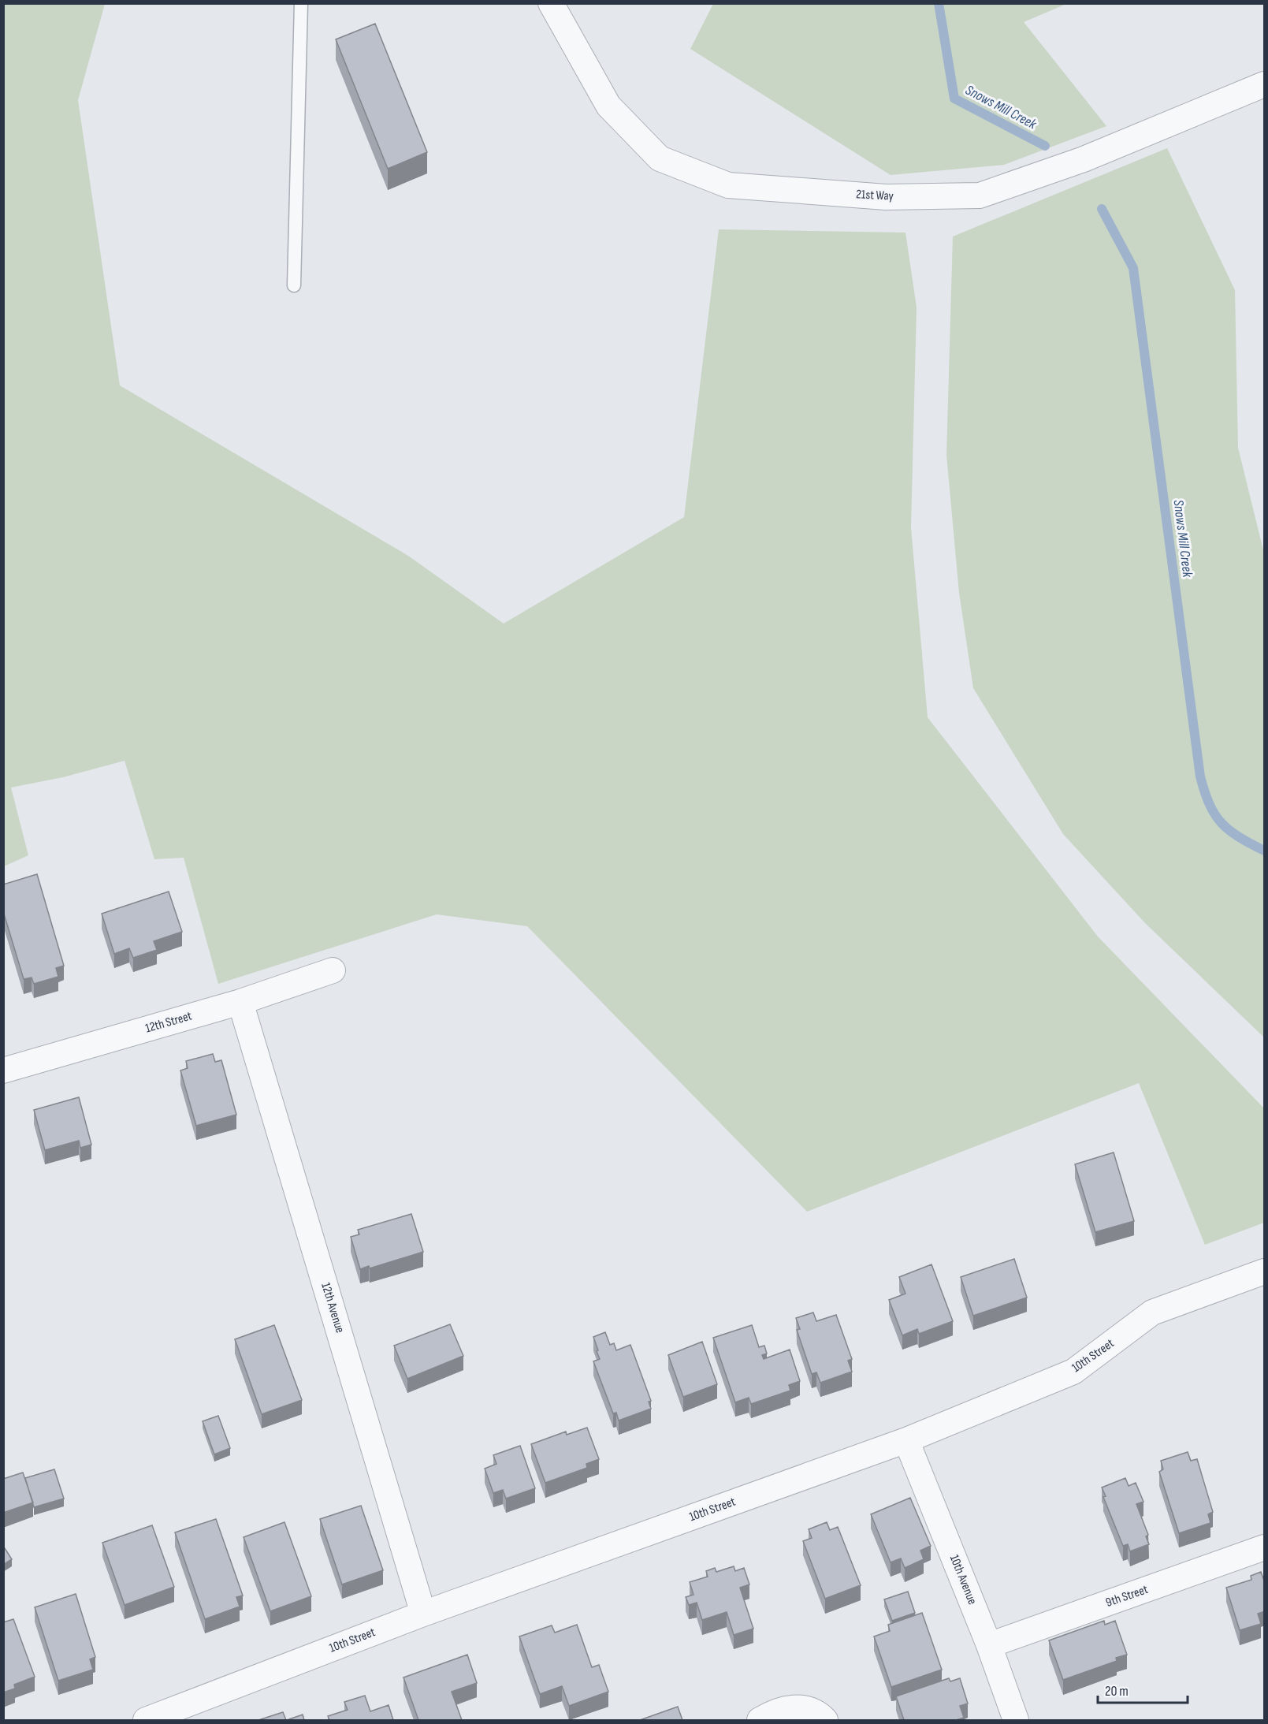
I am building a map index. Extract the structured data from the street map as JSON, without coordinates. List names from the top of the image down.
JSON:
{
  "streets": {
    "street": [
      "21st Way",
      "12th Street",
      "12th Avenue",
      "10th Street",
      "10th Avenue",
      "9th Street"
    ]
  },
  "crossings": [
    ["12th Street", "12th Avenue"],
    ["12th Avenue", "10th Street"],
    ["10th Street", "10th Avenue"],
    ["10th Avenue", "9th Street"]
  ],
  "water": ["Snows Mill Creek"],
  "scale_bar": "20 m"
}
